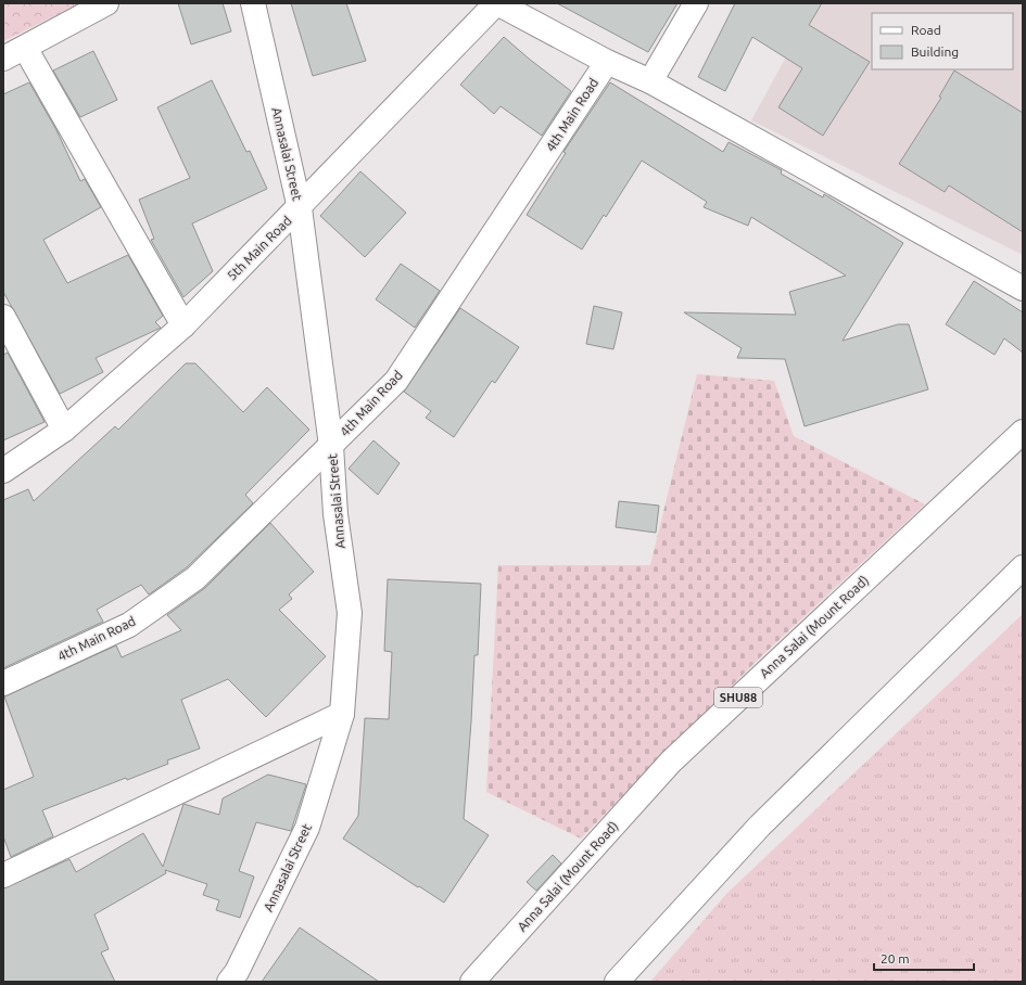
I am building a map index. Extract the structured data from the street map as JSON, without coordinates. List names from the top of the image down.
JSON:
{
  "streets": {
    "street": [
      "4th Main Road",
      "Annasalai Street",
      "5th Main Road",
      "Anna Salai (Mount Road)",
      "SHU88"
    ]
  },
  "crossings": [
    ["4th Main Road", "Annasalai Street"],
    ["Annasalai Street", "5th Main Road"]
  ],
  "legend": ["Road", "Building"],
  "scale_bar": "20 m"
}
